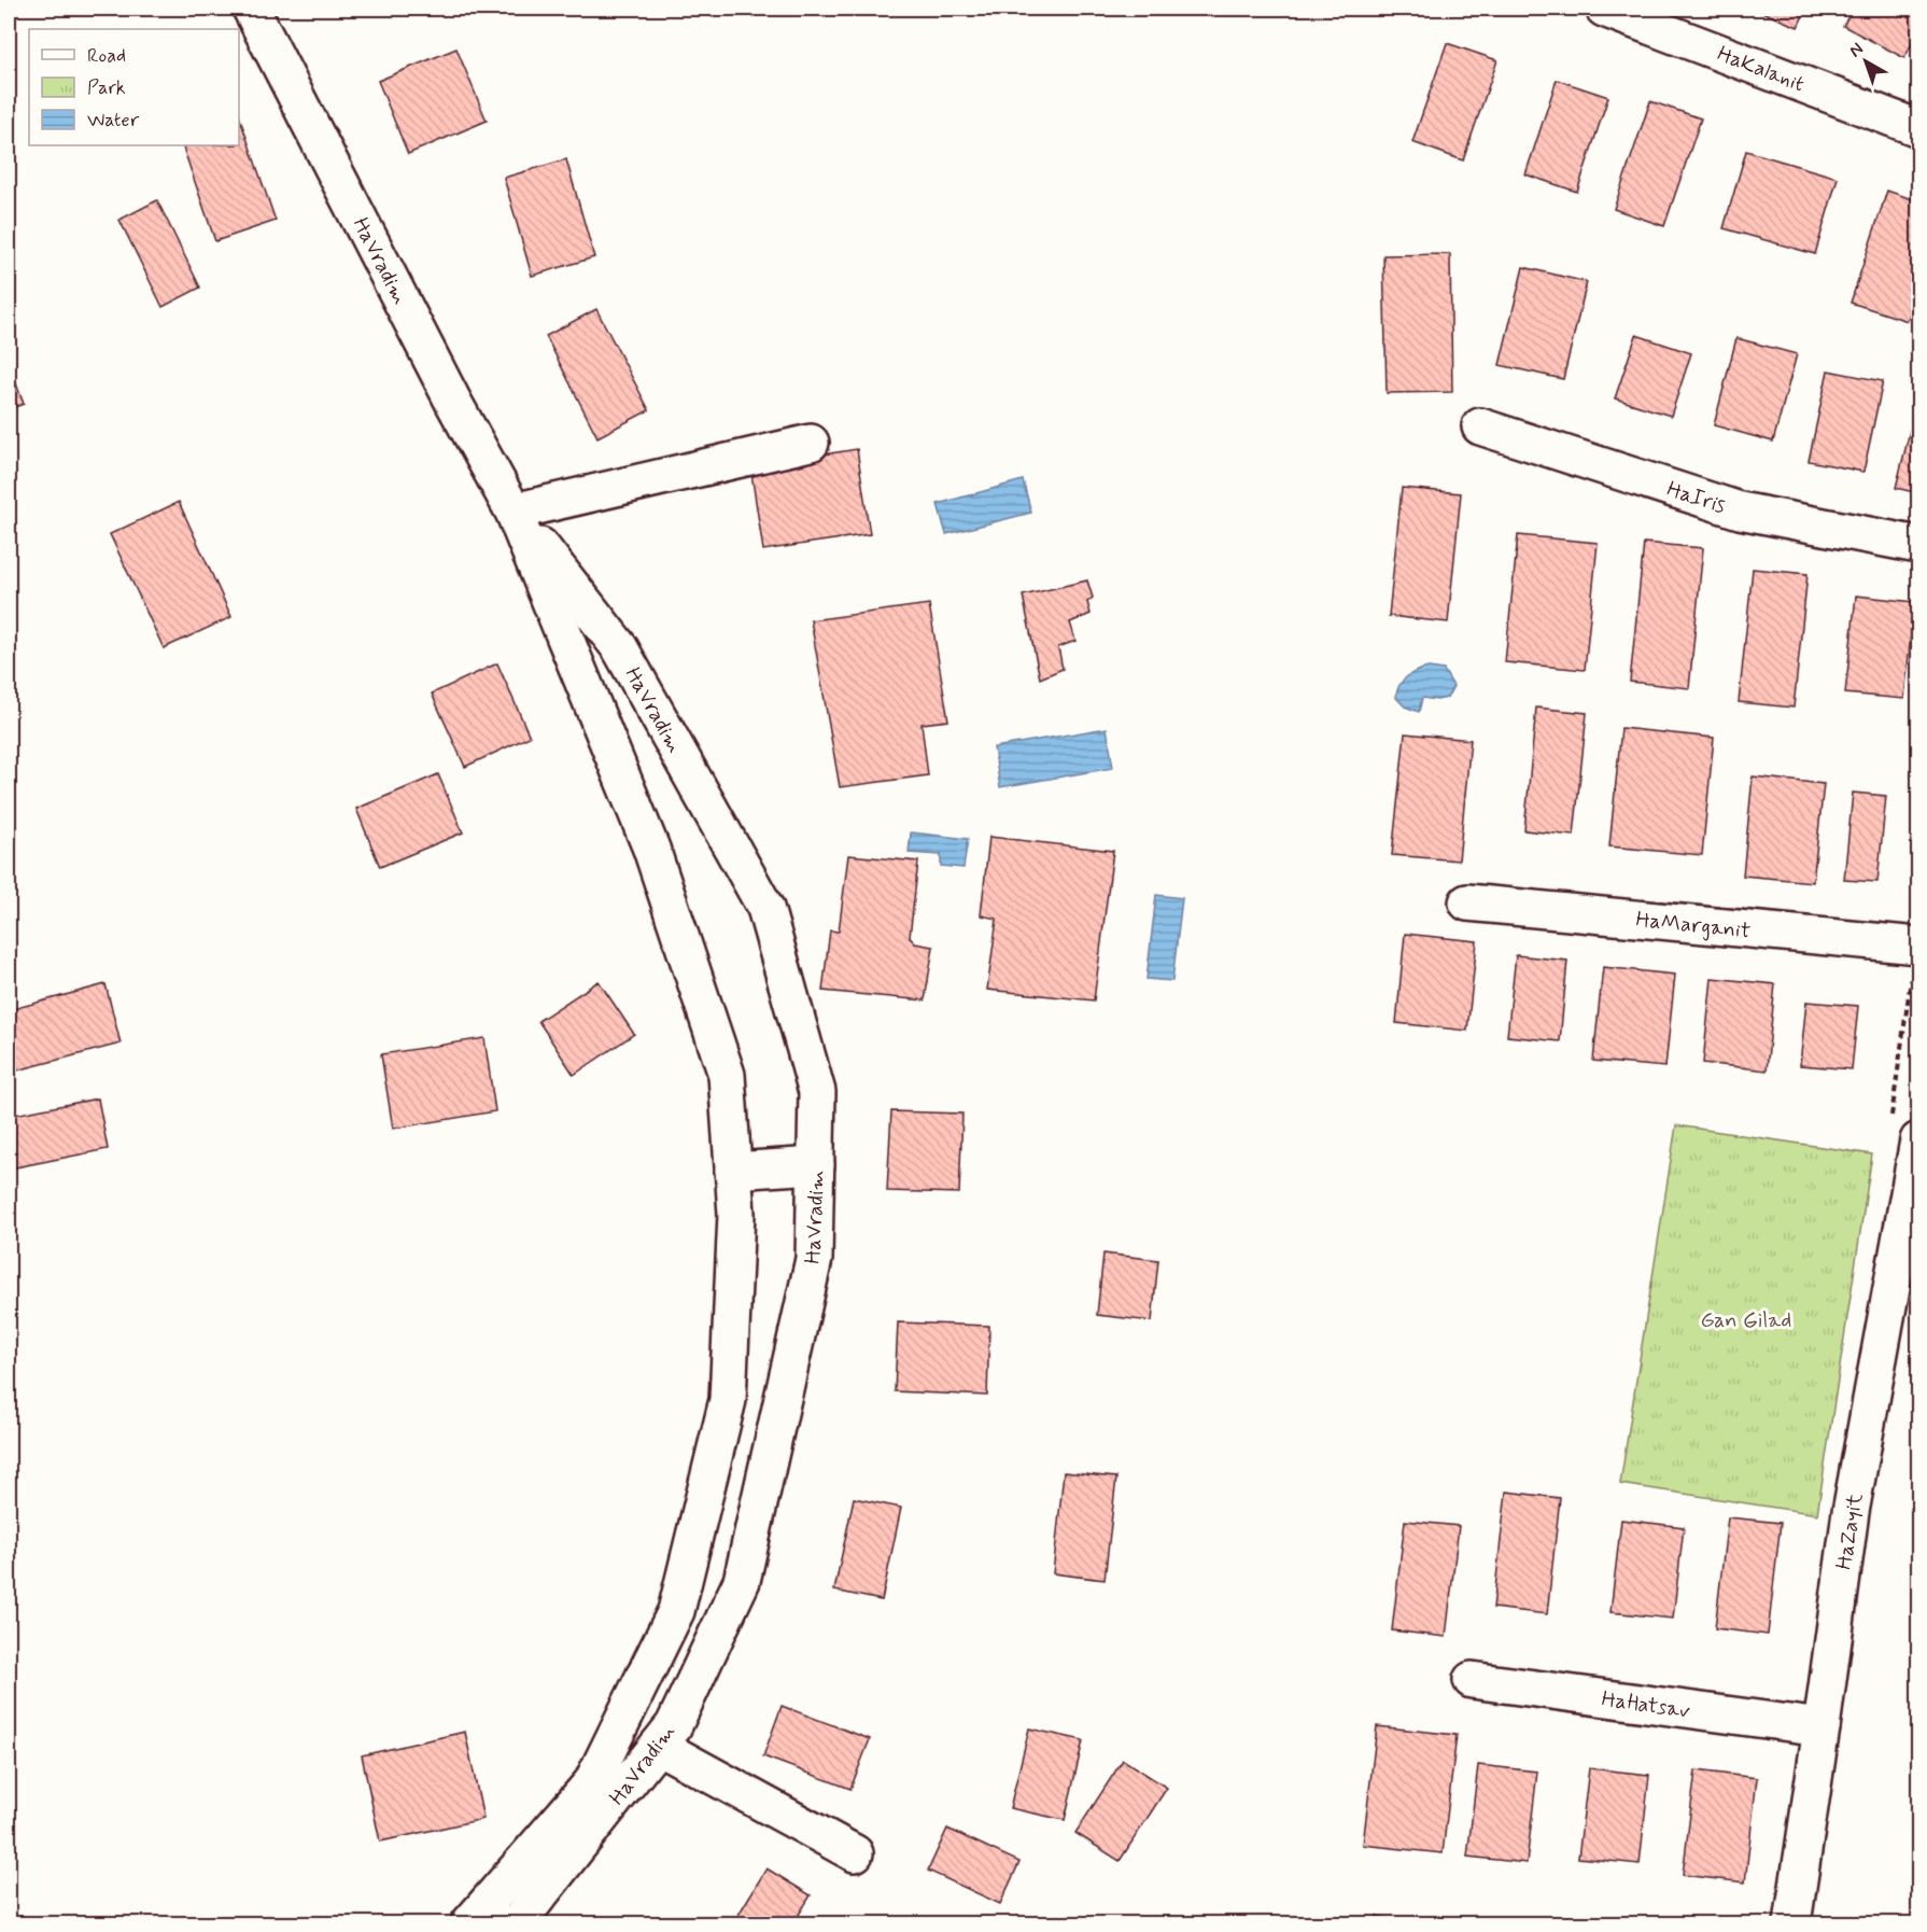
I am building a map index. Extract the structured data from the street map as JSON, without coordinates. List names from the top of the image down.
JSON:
{
  "streets": {
    "street": [
      "HaKalanit",
      "HaVradim",
      "HaIris",
      "HaMarganit",
      "HaZayit",
      "HaHatsav"
    ]
  },
  "crossings": [
    ["HaZayit", "HaHatsav"]
  ],
  "parks": ["Gan Gilad"],
  "legend": ["Road", "Park", "Water"],
  "north": "top left"
}
